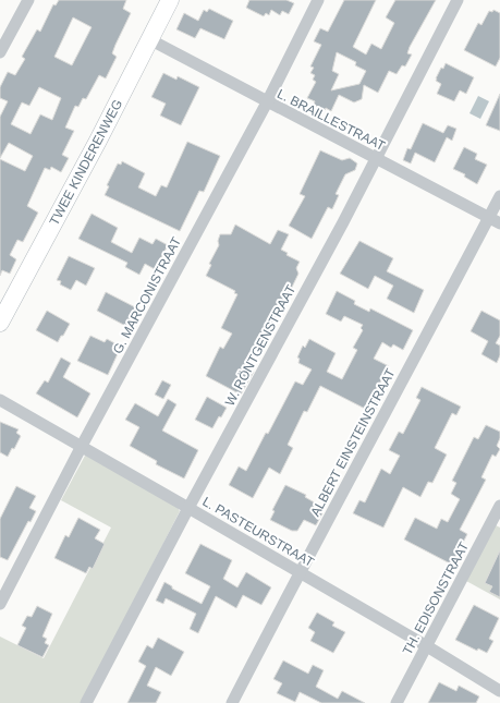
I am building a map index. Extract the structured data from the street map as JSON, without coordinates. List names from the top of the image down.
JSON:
{
  "streets": {
    "street": [
      "L. BRAILLESTRAAT",
      "TWEE KINDERENWEG",
      "G. MARCONISTRAAT",
      "W. RÖNTGENSTRAAT",
      "ALBERT EINSTEINSTRAAT",
      "L. PASTEURSTRAAT",
      "TH. EDISONSTRAAT"
    ]
  },
  "crossings": [
    ["L. BRAILLESTRAAT", "TWEE KINDERENWEG"],
    ["L. BRAILLESTRAAT", "G. MARCONISTRAAT"],
    ["L. BRAILLESTRAAT", "W. RÖNTGENSTRAAT"],
    ["L. BRAILLESTRAAT", "ALBERT EINSTEINSTRAAT"],
    ["G. MARCONISTRAAT", "L. PASTEURSTRAAT"],
    ["W. RÖNTGENSTRAAT", "L. PASTEURSTRAAT"],
    ["ALBERT EINSTEINSTRAAT", "L. PASTEURSTRAAT"],
    ["L. PASTEURSTRAAT", "TH. EDISONSTRAAT"]
  ]
}
